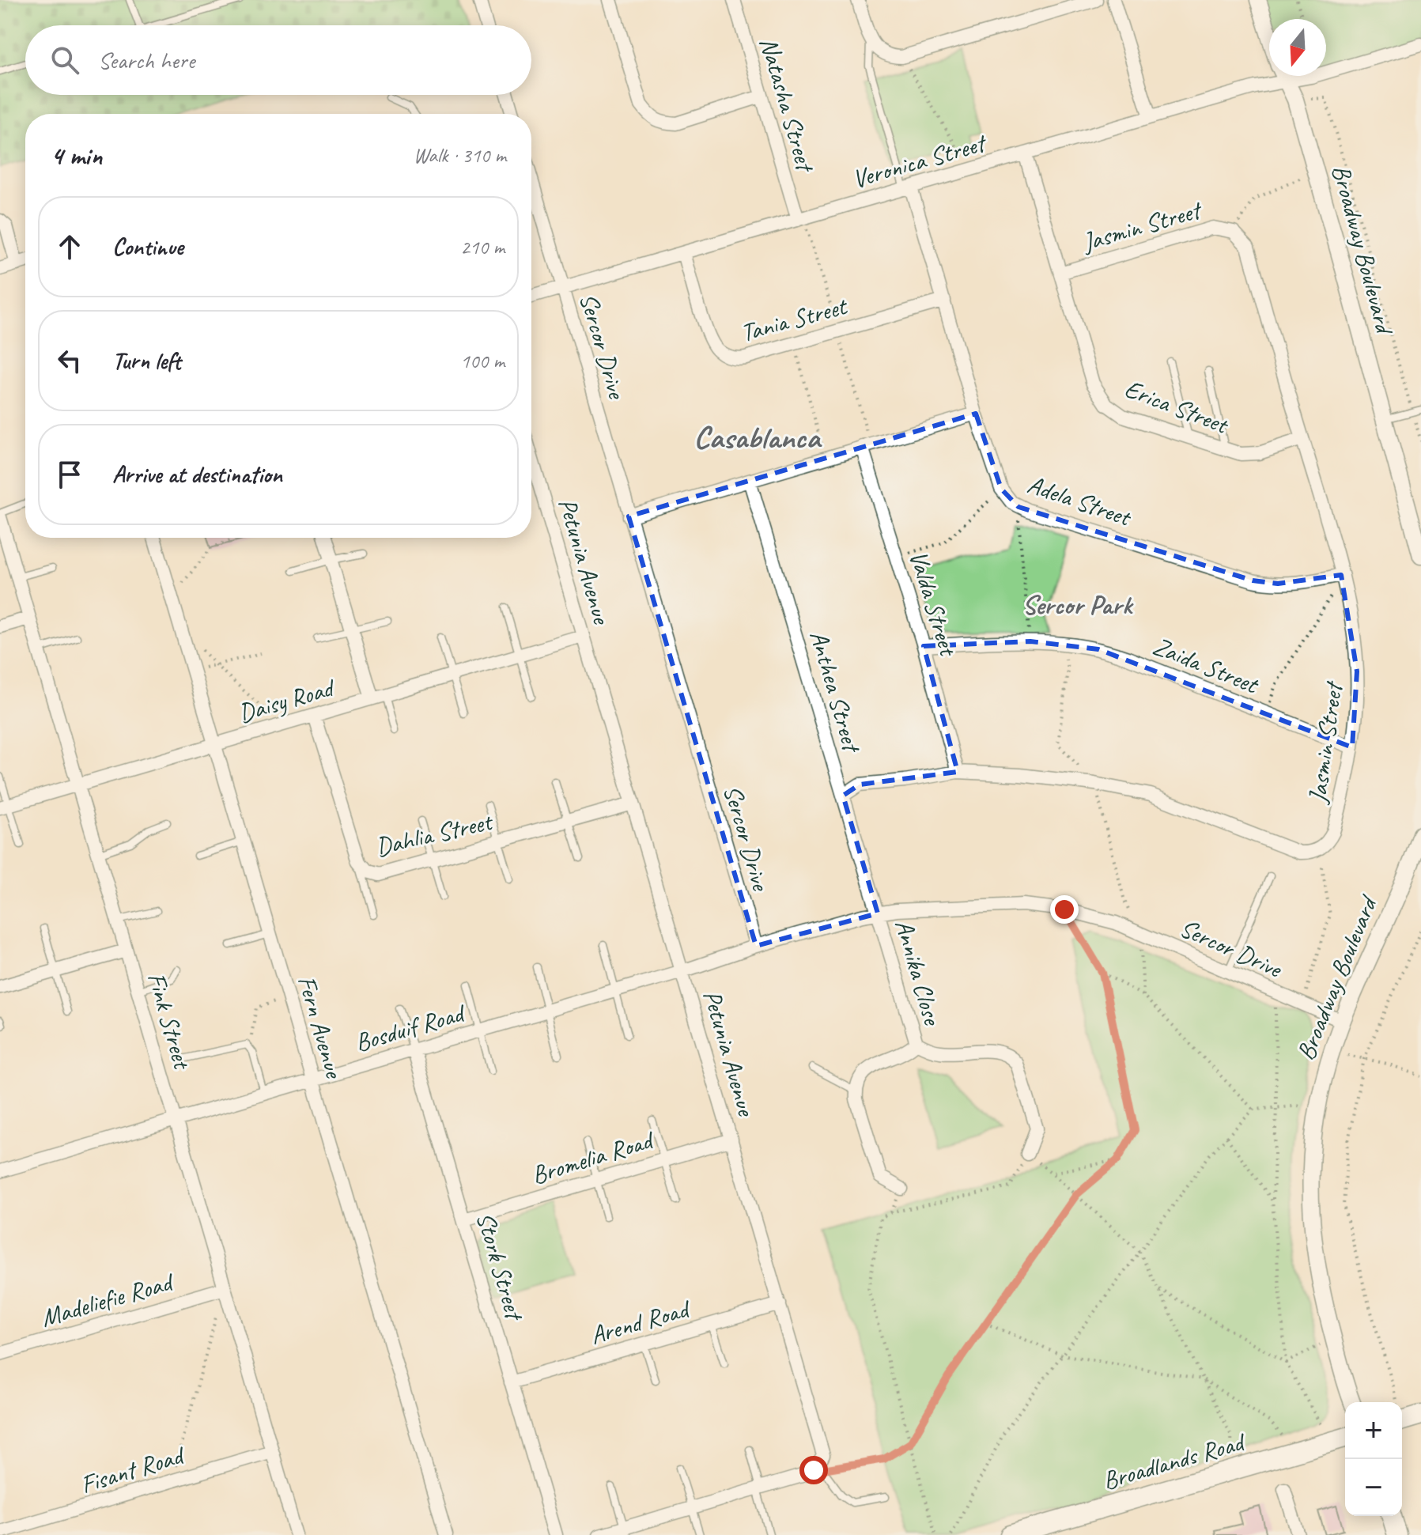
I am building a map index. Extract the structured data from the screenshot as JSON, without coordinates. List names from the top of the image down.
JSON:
{
  "streets": {
    "main road": ["Broadlands Road"],
    "street": [
      "Natasha Street",
      "Veronica Street",
      "Jasmin Street",
      "Broadway Boulevard",
      "Tania Street",
      "Sercor Drive",
      "Erica Street",
      "Adela Street",
      "Petunia Avenue",
      "Valda Street",
      "Zaida Street",
      "Anthea Street",
      "Daisy Road",
      "Dahlia Street",
      "Annika Close",
      "Fink Street",
      "Fern Avenue",
      "Bosduif Road",
      "Bromelia Road",
      "Stork Street",
      "Madeliefie Road",
      "Arend Road",
      "Fisant Road"
    ]
  },
  "crossings": [
    ["Natasha Street", "Veronica Street"],
    ["Veronica Street", "Tania Street"],
    ["Veronica Street", "Sercor Drive"],
    ["Veronica Street", "Erica Street"],
    ["Veronica Street", "Adela Street"],
    ["Jasmin Street", "Erica Street"],
    ["Jasmin Street", "Adela Street"],
    ["Jasmin Street", "Zaida Street"],
    ["Broadway Boulevard", "Sercor Drive"],
    ["Tania Street", "Adela Street"],
    ["Sercor Drive", "Anthea Street"],
    ["Sercor Drive", "Annika Close"],
    ["Sercor Drive", "Bosduif Road"],
    ["Petunia Avenue", "Daisy Road"],
    ["Petunia Avenue", "Dahlia Street"],
    ["Petunia Avenue", "Bosduif Road"],
    ["Petunia Avenue", "Bromelia Road"],
    ["Petunia Avenue", "Arend Road"],
    ["Valda Street", "Zaida Street"],
    ["Anthea Street", "Annika Close"],
    ["Daisy Road", "Dahlia Street"],
    ["Daisy Road", "Fink Street"],
    ["Daisy Road", "Fern Avenue"],
    ["Fink Street", "Bosduif Road"],
    ["Fink Street", "Madeliefie Road"],
    ["Fink Street", "Fisant Road"],
    ["Fern Avenue", "Bosduif Road"],
    ["Bosduif Road", "Stork Street"],
    ["Bromelia Road", "Stork Street"],
    ["Stork Street", "Arend Road"]
  ],
  "districts": ["Casablanca", "Sercor Park"],
  "north": "bottom",
  "page": {
    "search": "Search here",
    "heading": ["4 min", "Walk · 310 m"],
    "list": [
      ["Continue", "210 m"],
      ["Turn left", "100 m"],
      "Arrive at destination"
    ],
    "map_buttons": ["+", "−"]
  }
}
